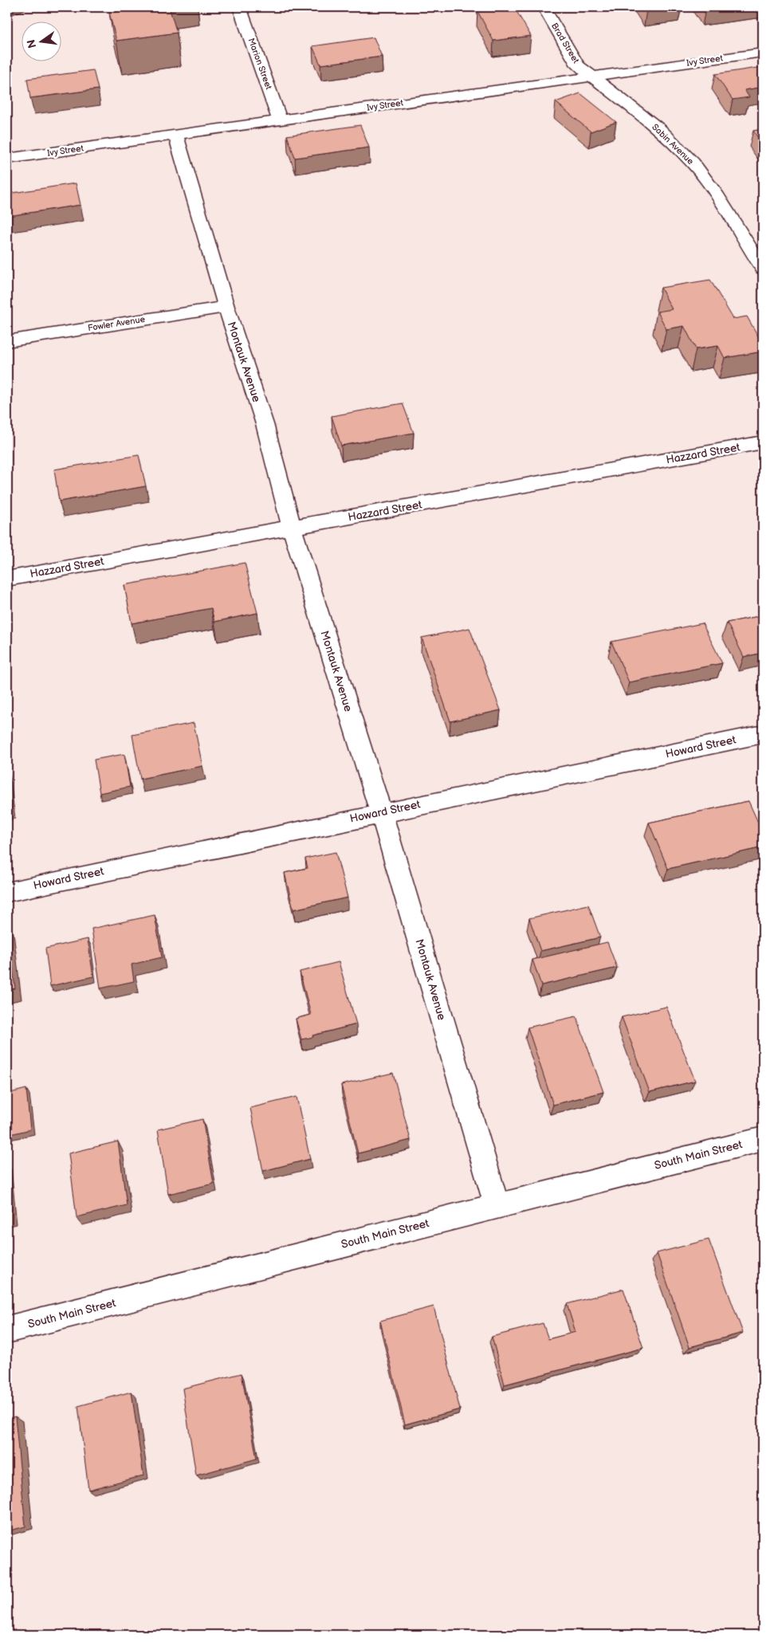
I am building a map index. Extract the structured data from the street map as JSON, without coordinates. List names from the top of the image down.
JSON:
{
  "streets": {
    "street": [
      "Brad Street",
      "Ivy Street",
      "Marion Street",
      "Sabin Avenue",
      "Fowler Avenue",
      "Montauk Avenue",
      "Hazzard Street",
      "Howard Street",
      "South Main Street"
    ]
  },
  "crossings": [
    ["Brad Street", "Ivy Street"],
    ["Brad Street", "Sabin Avenue"],
    ["Ivy Street", "Marion Street"],
    ["Ivy Street", "Sabin Avenue"],
    ["Ivy Street", "Montauk Avenue"],
    ["Fowler Avenue", "Montauk Avenue"],
    ["Montauk Avenue", "Hazzard Street"],
    ["Montauk Avenue", "Howard Street"],
    ["Montauk Avenue", "South Main Street"]
  ],
  "north": "left"
}
